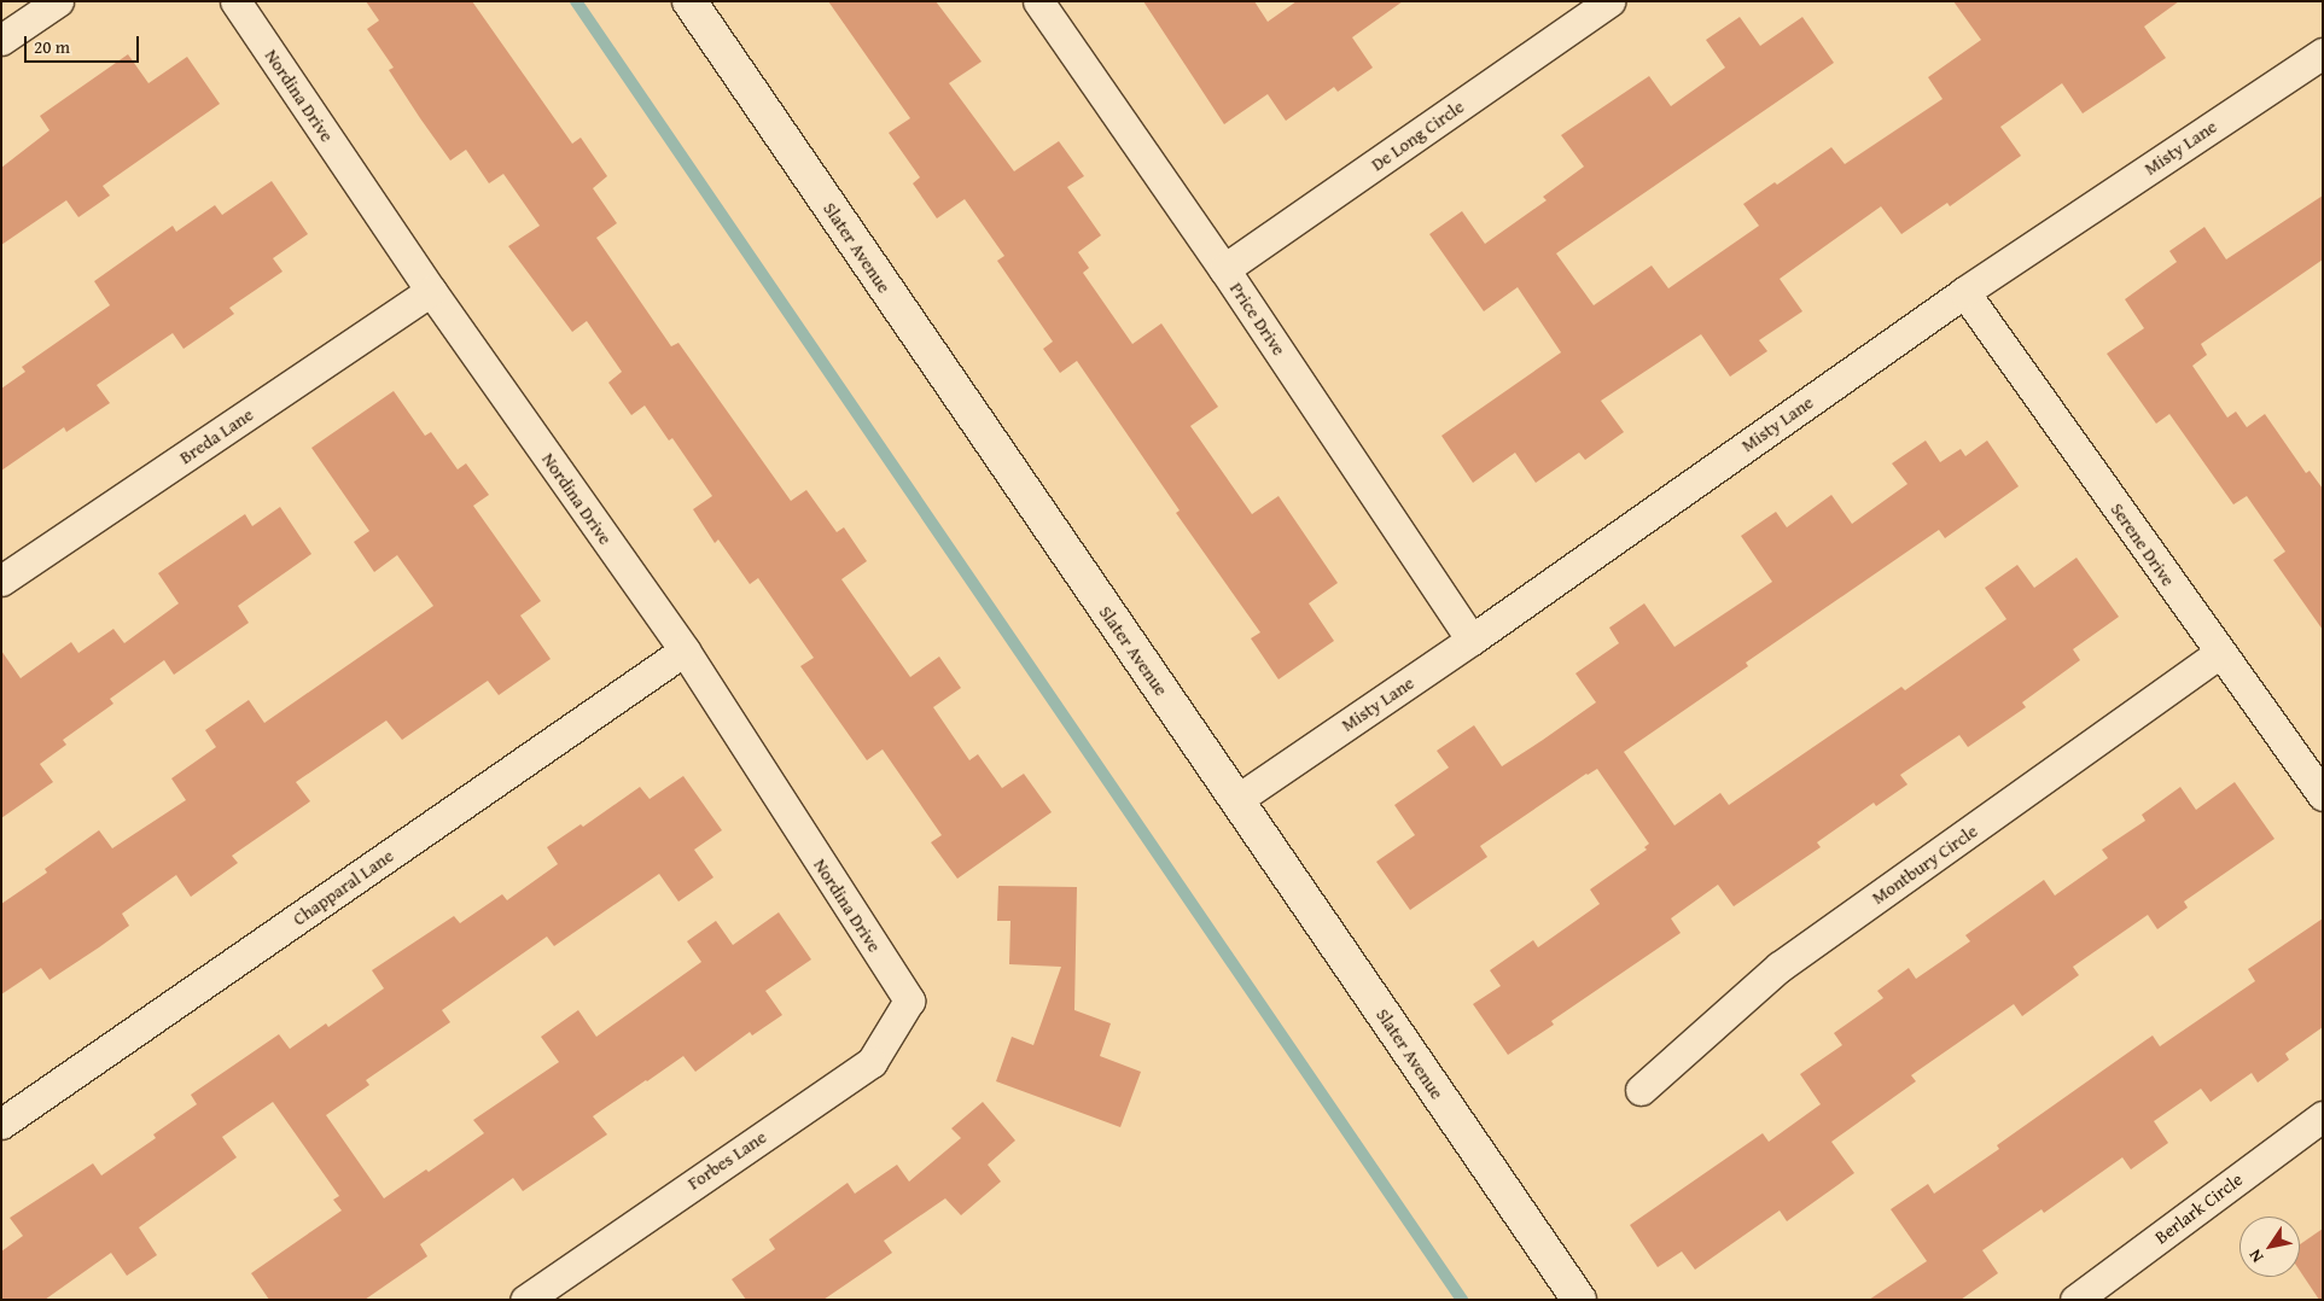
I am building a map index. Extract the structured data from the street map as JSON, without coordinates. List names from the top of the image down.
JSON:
{
  "streets": {
    "street": [
      "Nordina Drive",
      "De Long Circle",
      "Misty Lane",
      "Slater Avenue",
      "Price Drive",
      "Breda Lane",
      "Serene Drive",
      "Montbury Circle",
      "Chapparal Lane",
      "Forbes Lane",
      "Berlark Circle"
    ]
  },
  "crossings": [
    ["Nordina Drive", "Breda Lane"],
    ["Nordina Drive", "Chapparal Lane"],
    ["Nordina Drive", "Forbes Lane"],
    ["De Long Circle", "Price Drive"],
    ["Misty Lane", "Slater Avenue"],
    ["Misty Lane", "Price Drive"],
    ["Misty Lane", "Serene Drive"],
    ["Serene Drive", "Montbury Circle"]
  ],
  "scale_bar": "20 m",
  "north": "bottom left"
}
